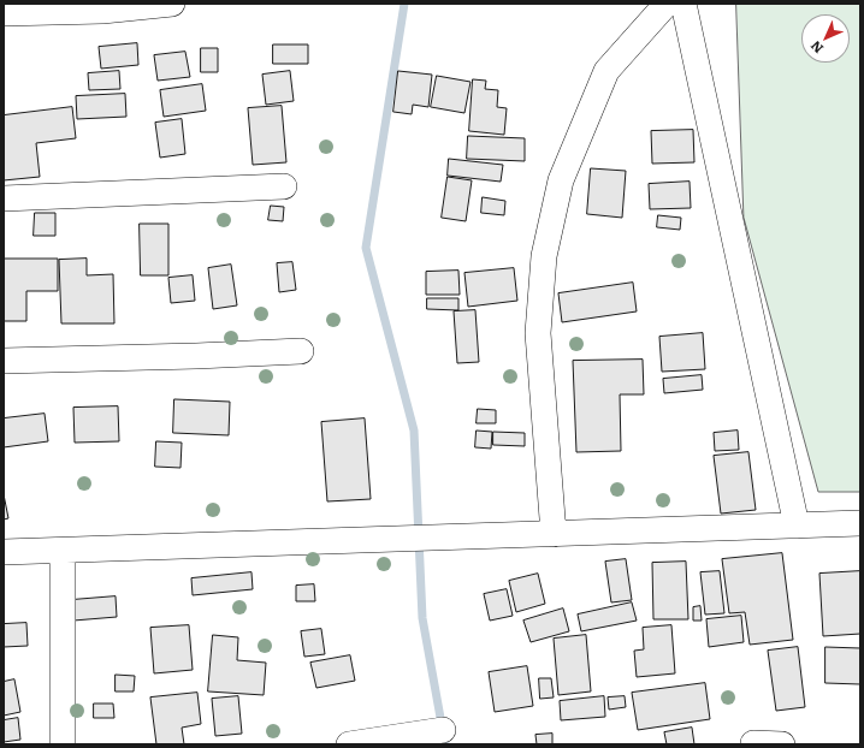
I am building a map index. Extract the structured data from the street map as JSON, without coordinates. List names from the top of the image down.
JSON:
{
  "north": "bottom left"
}
